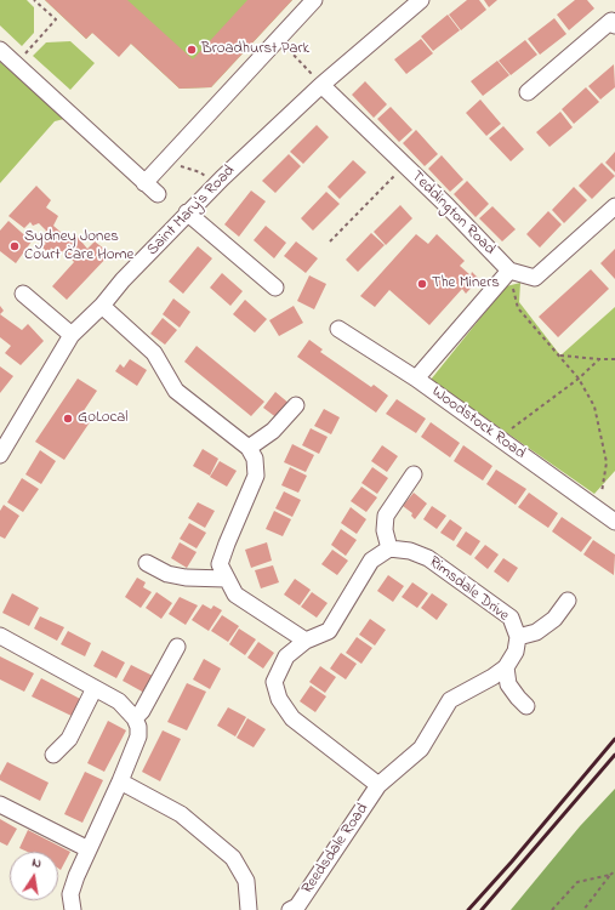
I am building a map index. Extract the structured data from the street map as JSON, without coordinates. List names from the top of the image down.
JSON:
{
  "streets": {
    "street": [
      "Saint Mary's Road",
      "Teddington Road",
      "Woodstock Road",
      "Rimsdale Drive",
      "Reedsdale Road"
    ]
  },
  "crossings": [
    ["Saint Mary's Road", "Teddington Road"],
    ["Rimsdale Drive", "Reedsdale Road"]
  ],
  "places": [
    "Broadhurst Park",
    "Sydney Jones Court Care Home",
    "The Miners",
    "GoLocal"
  ],
  "north": "top"
}
